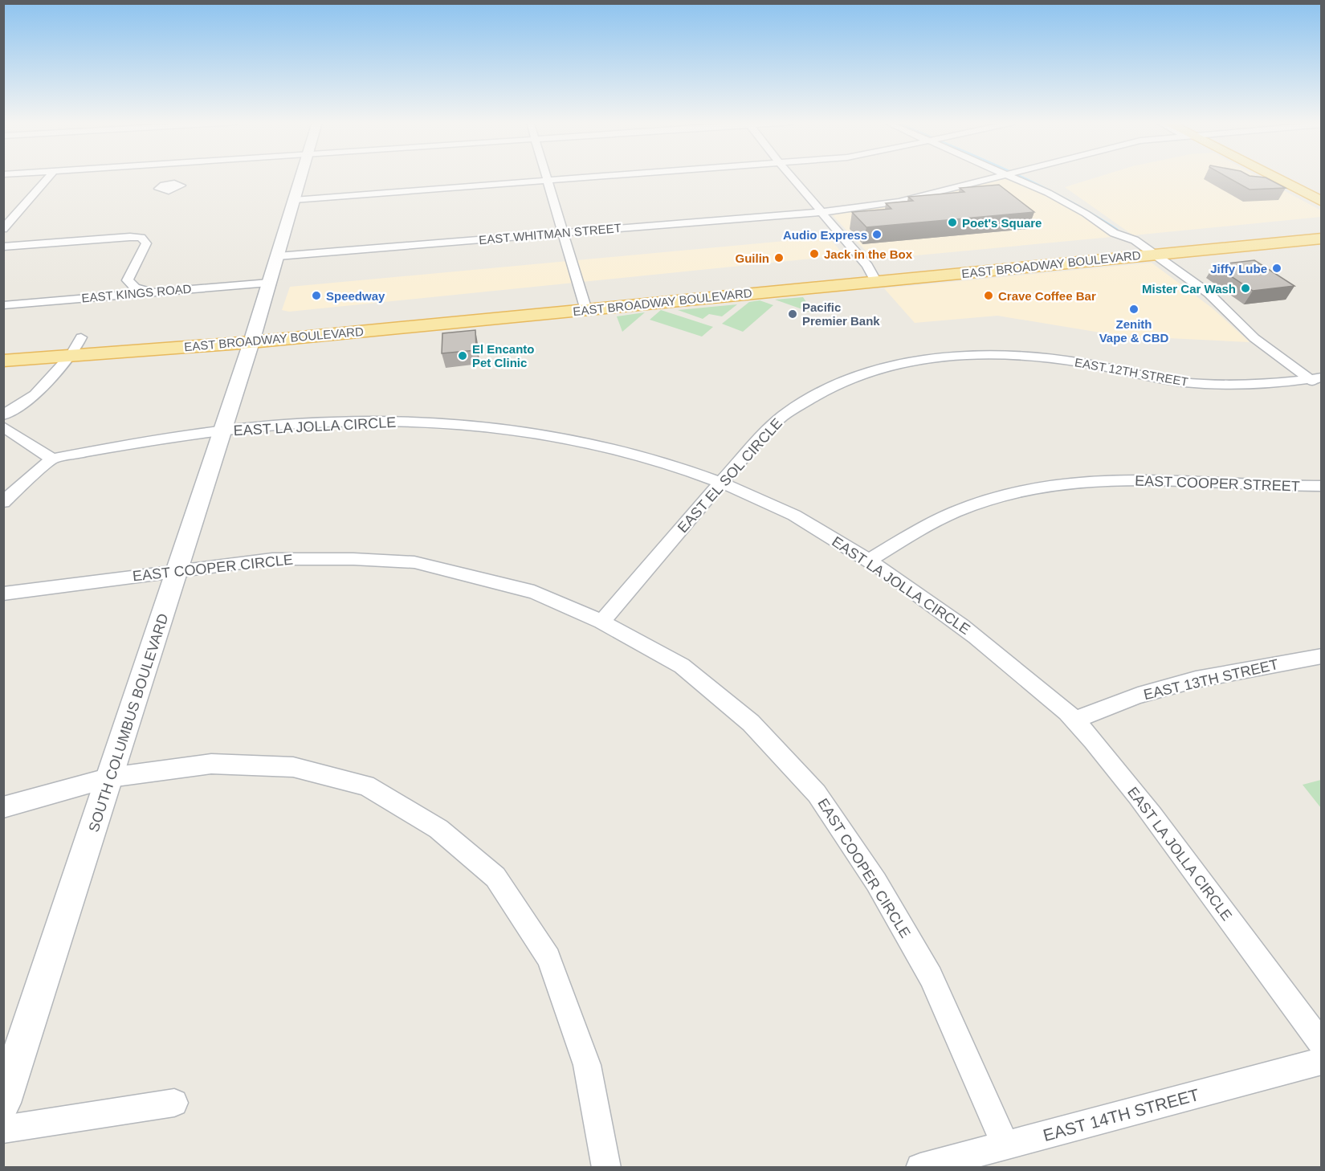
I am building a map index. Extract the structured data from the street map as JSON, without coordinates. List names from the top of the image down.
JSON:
{
  "streets": {
    "main road": ["EAST BROADWAY BOULEVARD"],
    "street": [
      "EAST WHITMAN STREET",
      "EAST KINGS ROAD",
      "EAST 12TH STREET",
      "EAST LA JOLLA CIRCLE",
      "EAST EL SOL CIRCLE",
      "EAST COOPER STREET",
      "EAST COOPER CIRCLE",
      "EAST 13TH STREET",
      "SOUTH COLUMBUS BOULEVARD",
      "EAST 14TH STREET"
    ]
  },
  "crossings": [
    ["EAST WHITMAN STREET", "SOUTH COLUMBUS BOULEVARD"],
    ["EAST BROADWAY BOULEVARD", "SOUTH COLUMBUS BOULEVARD"],
    ["EAST KINGS ROAD", "SOUTH COLUMBUS BOULEVARD"],
    ["EAST 12TH STREET", "EAST EL SOL CIRCLE"],
    ["EAST LA JOLLA CIRCLE", "EAST EL SOL CIRCLE"],
    ["EAST LA JOLLA CIRCLE", "EAST COOPER STREET"],
    ["EAST LA JOLLA CIRCLE", "EAST 13TH STREET"],
    ["EAST LA JOLLA CIRCLE", "SOUTH COLUMBUS BOULEVARD"],
    ["EAST EL SOL CIRCLE", "EAST COOPER CIRCLE"],
    ["EAST COOPER CIRCLE", "SOUTH COLUMBUS BOULEVARD"],
    ["EAST COOPER CIRCLE", "EAST 14TH STREET"]
  ],
  "places": [
    "Poet's Square",
    "Audio Express",
    "Jack in the Box",
    "Guilin",
    "Jiffy Lube",
    "Mister Car Wash",
    "Speedway",
    "Crave Coffee Bar",
    "Zenith Vape & CBD",
    "Pacific Premier Bank",
    "El Encanto Pet Clinic"
  ]
}
